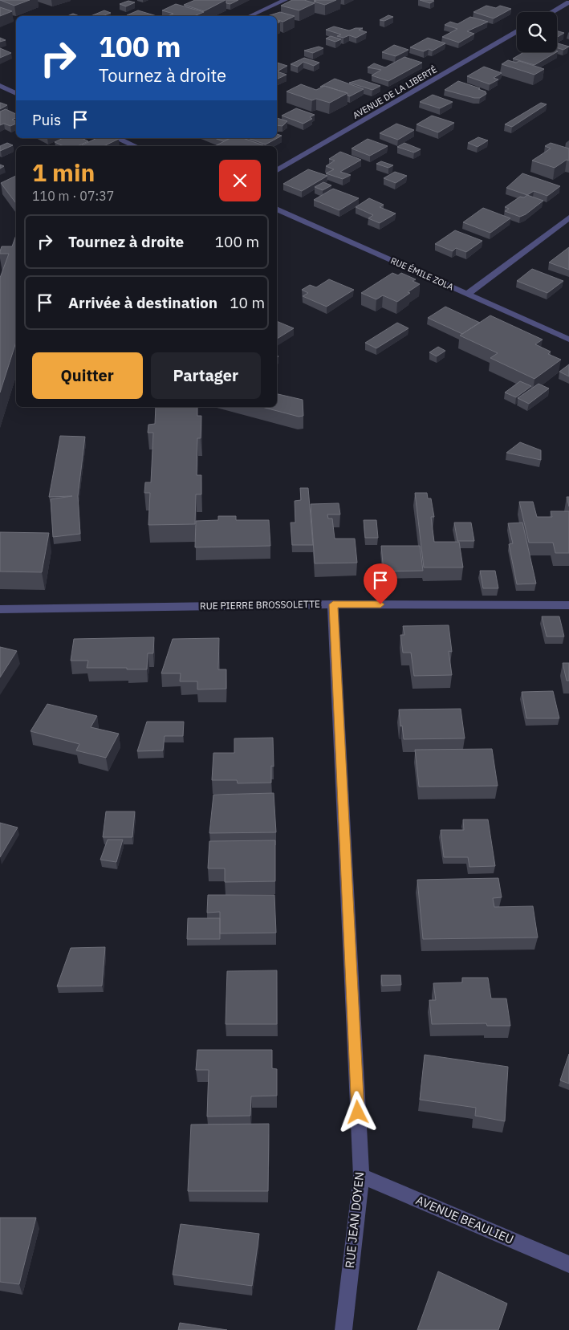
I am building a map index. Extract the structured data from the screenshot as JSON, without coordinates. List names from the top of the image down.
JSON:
{
  "streets": {
    "street": [
      "AVENUE DE LA LIBERTÉ",
      "RUE ÉMILE ZOLA",
      "RUE PIERRE BROSSOLETTE",
      "RUE JEAN DOYEN",
      "AVENUE BEAULIEU"
    ]
  },
  "crossings": [
    ["RUE PIERRE BROSSOLETTE", "RUE JEAN DOYEN"],
    ["RUE JEAN DOYEN", "AVENUE BEAULIEU"]
  ],
  "page": {
    "turn": ["100 m", "Tournez à droite"],
    "then": "Puis",
    "heading": ["1 min", "110 m · 07:37"],
    "list": [
      {
        "name": "Tournez à droite",
        "value": "100 m"
      },
      {
        "name": "Arrivée à destination",
        "value": "10 m"
      }
    ],
    "buttons": ["Quitter", "Partager"]
  }
}
